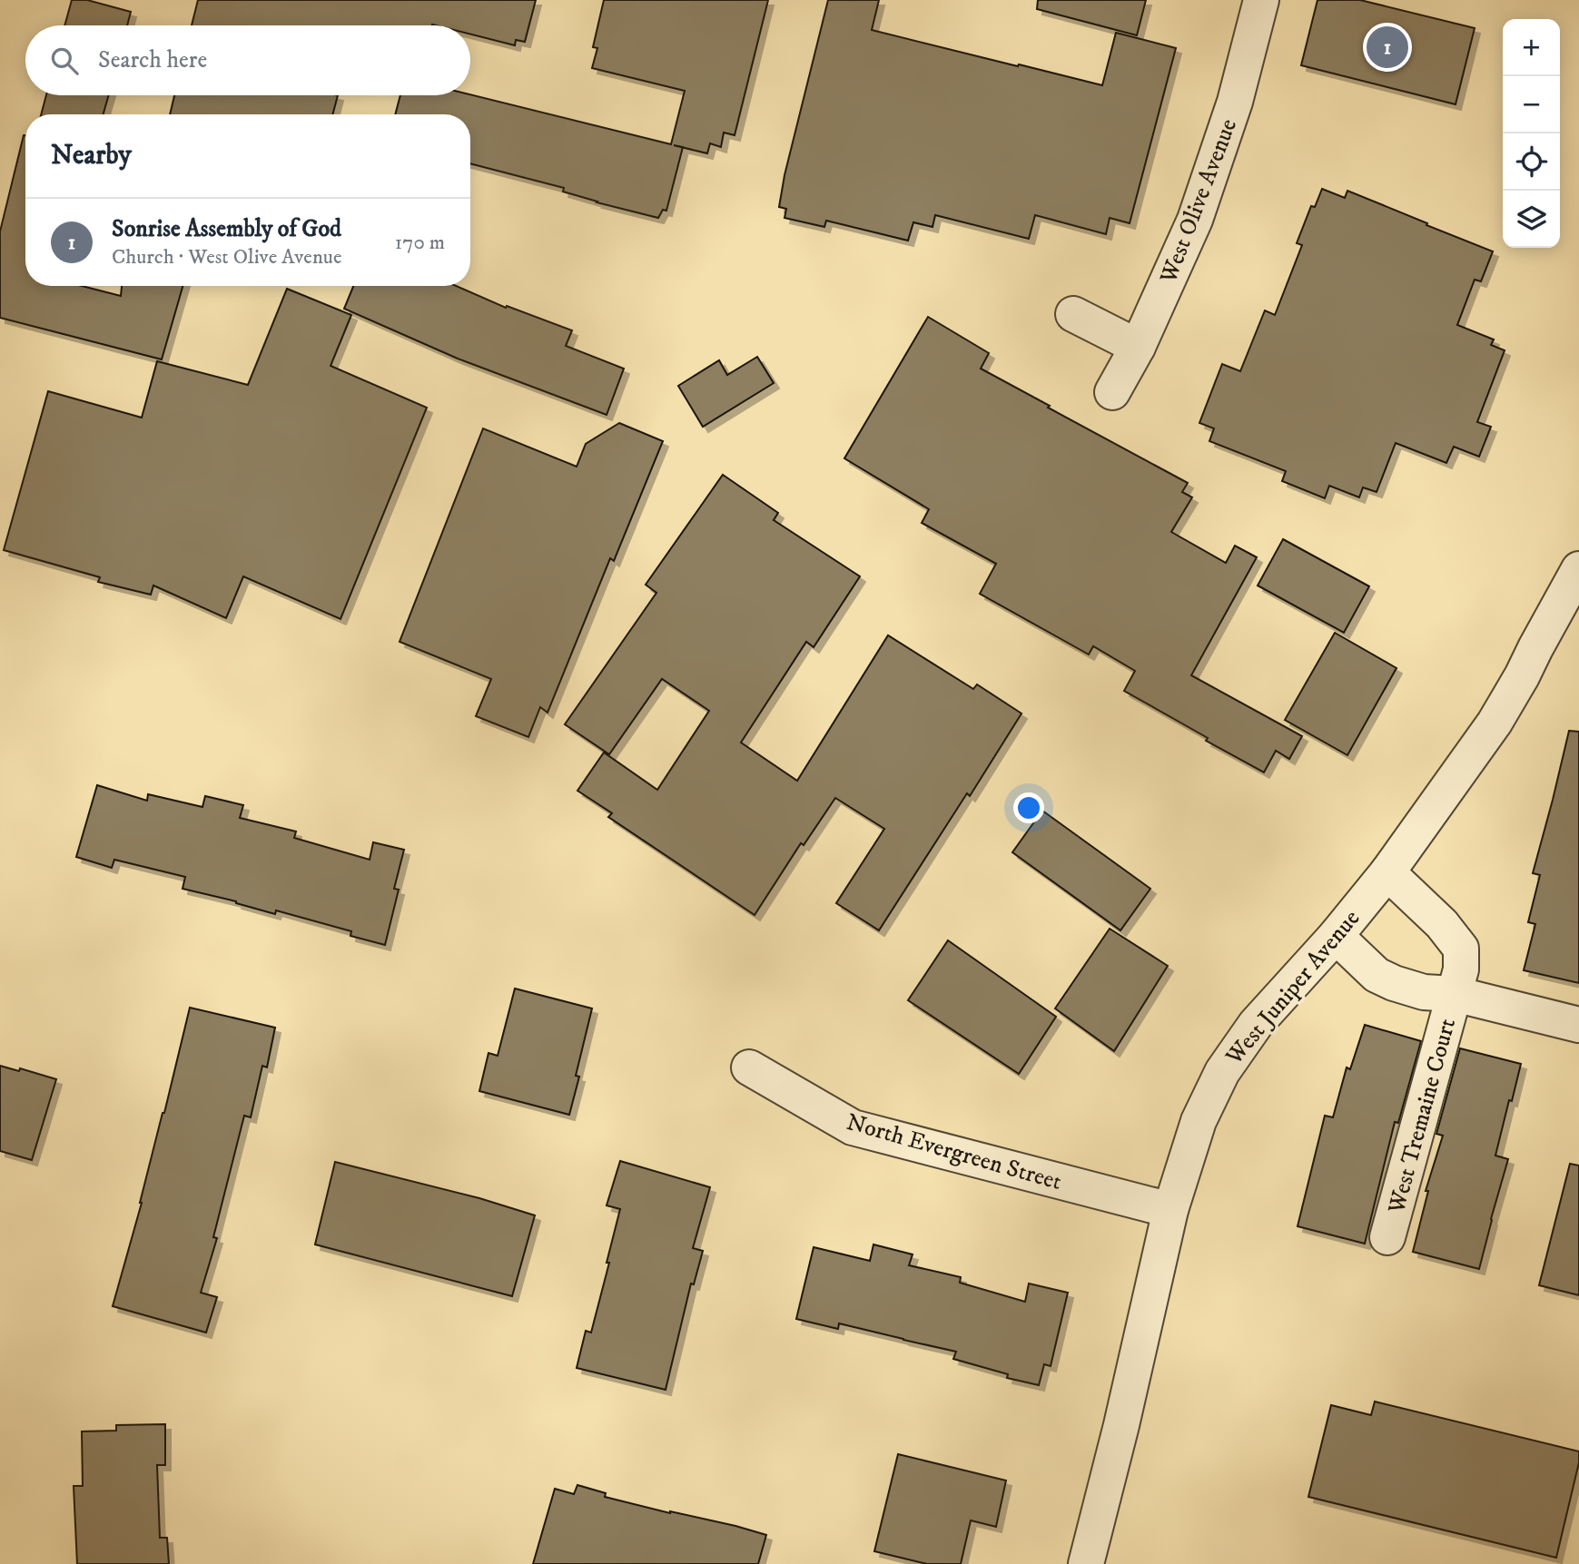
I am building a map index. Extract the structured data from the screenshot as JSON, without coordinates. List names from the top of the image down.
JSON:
{
  "streets": {
    "street": [
      "West Olive Avenue",
      "West Juniper Avenue",
      "West Tremaine Court",
      "North Evergreen Street"
    ]
  },
  "crossings": [
    ["West Juniper Avenue", "West Tremaine Court"],
    ["West Juniper Avenue", "North Evergreen Street"]
  ],
  "page": {
    "map_buttons": ["+", "−"],
    "pins": "1",
    "search": "Search here",
    "heading": "Nearby",
    "list": [
      {
        "mark": "1",
        "name": "Sonrise Assembly of God",
        "note": "Church · West Olive Avenue",
        "value": "170 m"
      }
    ]
  }
}
